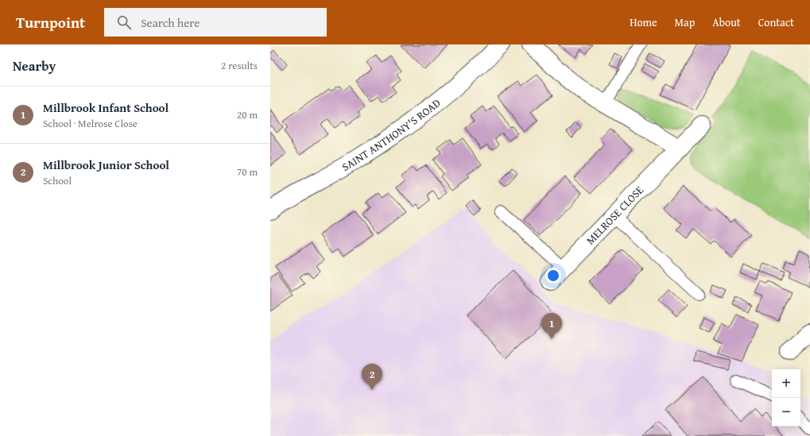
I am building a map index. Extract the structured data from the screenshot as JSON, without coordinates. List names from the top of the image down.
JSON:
{
  "streets": {
    "street": ["SAINT ANTHONY'S ROAD", "MELROSE CLOSE"]
  },
  "page": {
    "header": "Turnpoint",
    "search": "Search here",
    "nav": [
      "Home",
      "Map",
      "About",
      "Contact"
    ],
    "heading": ["Nearby", "2 results"],
    "list": [
      {
        "mark": "1",
        "name": "Millbrook Infant School",
        "note": "School · Melrose Close",
        "value": "20 m"
      },
      {
        "mark": "2",
        "name": "Millbrook Junior School",
        "note": "School",
        "value": "70 m"
      }
    ],
    "pins": ["1", "2"],
    "map_buttons": ["+", "−"]
  }
}
